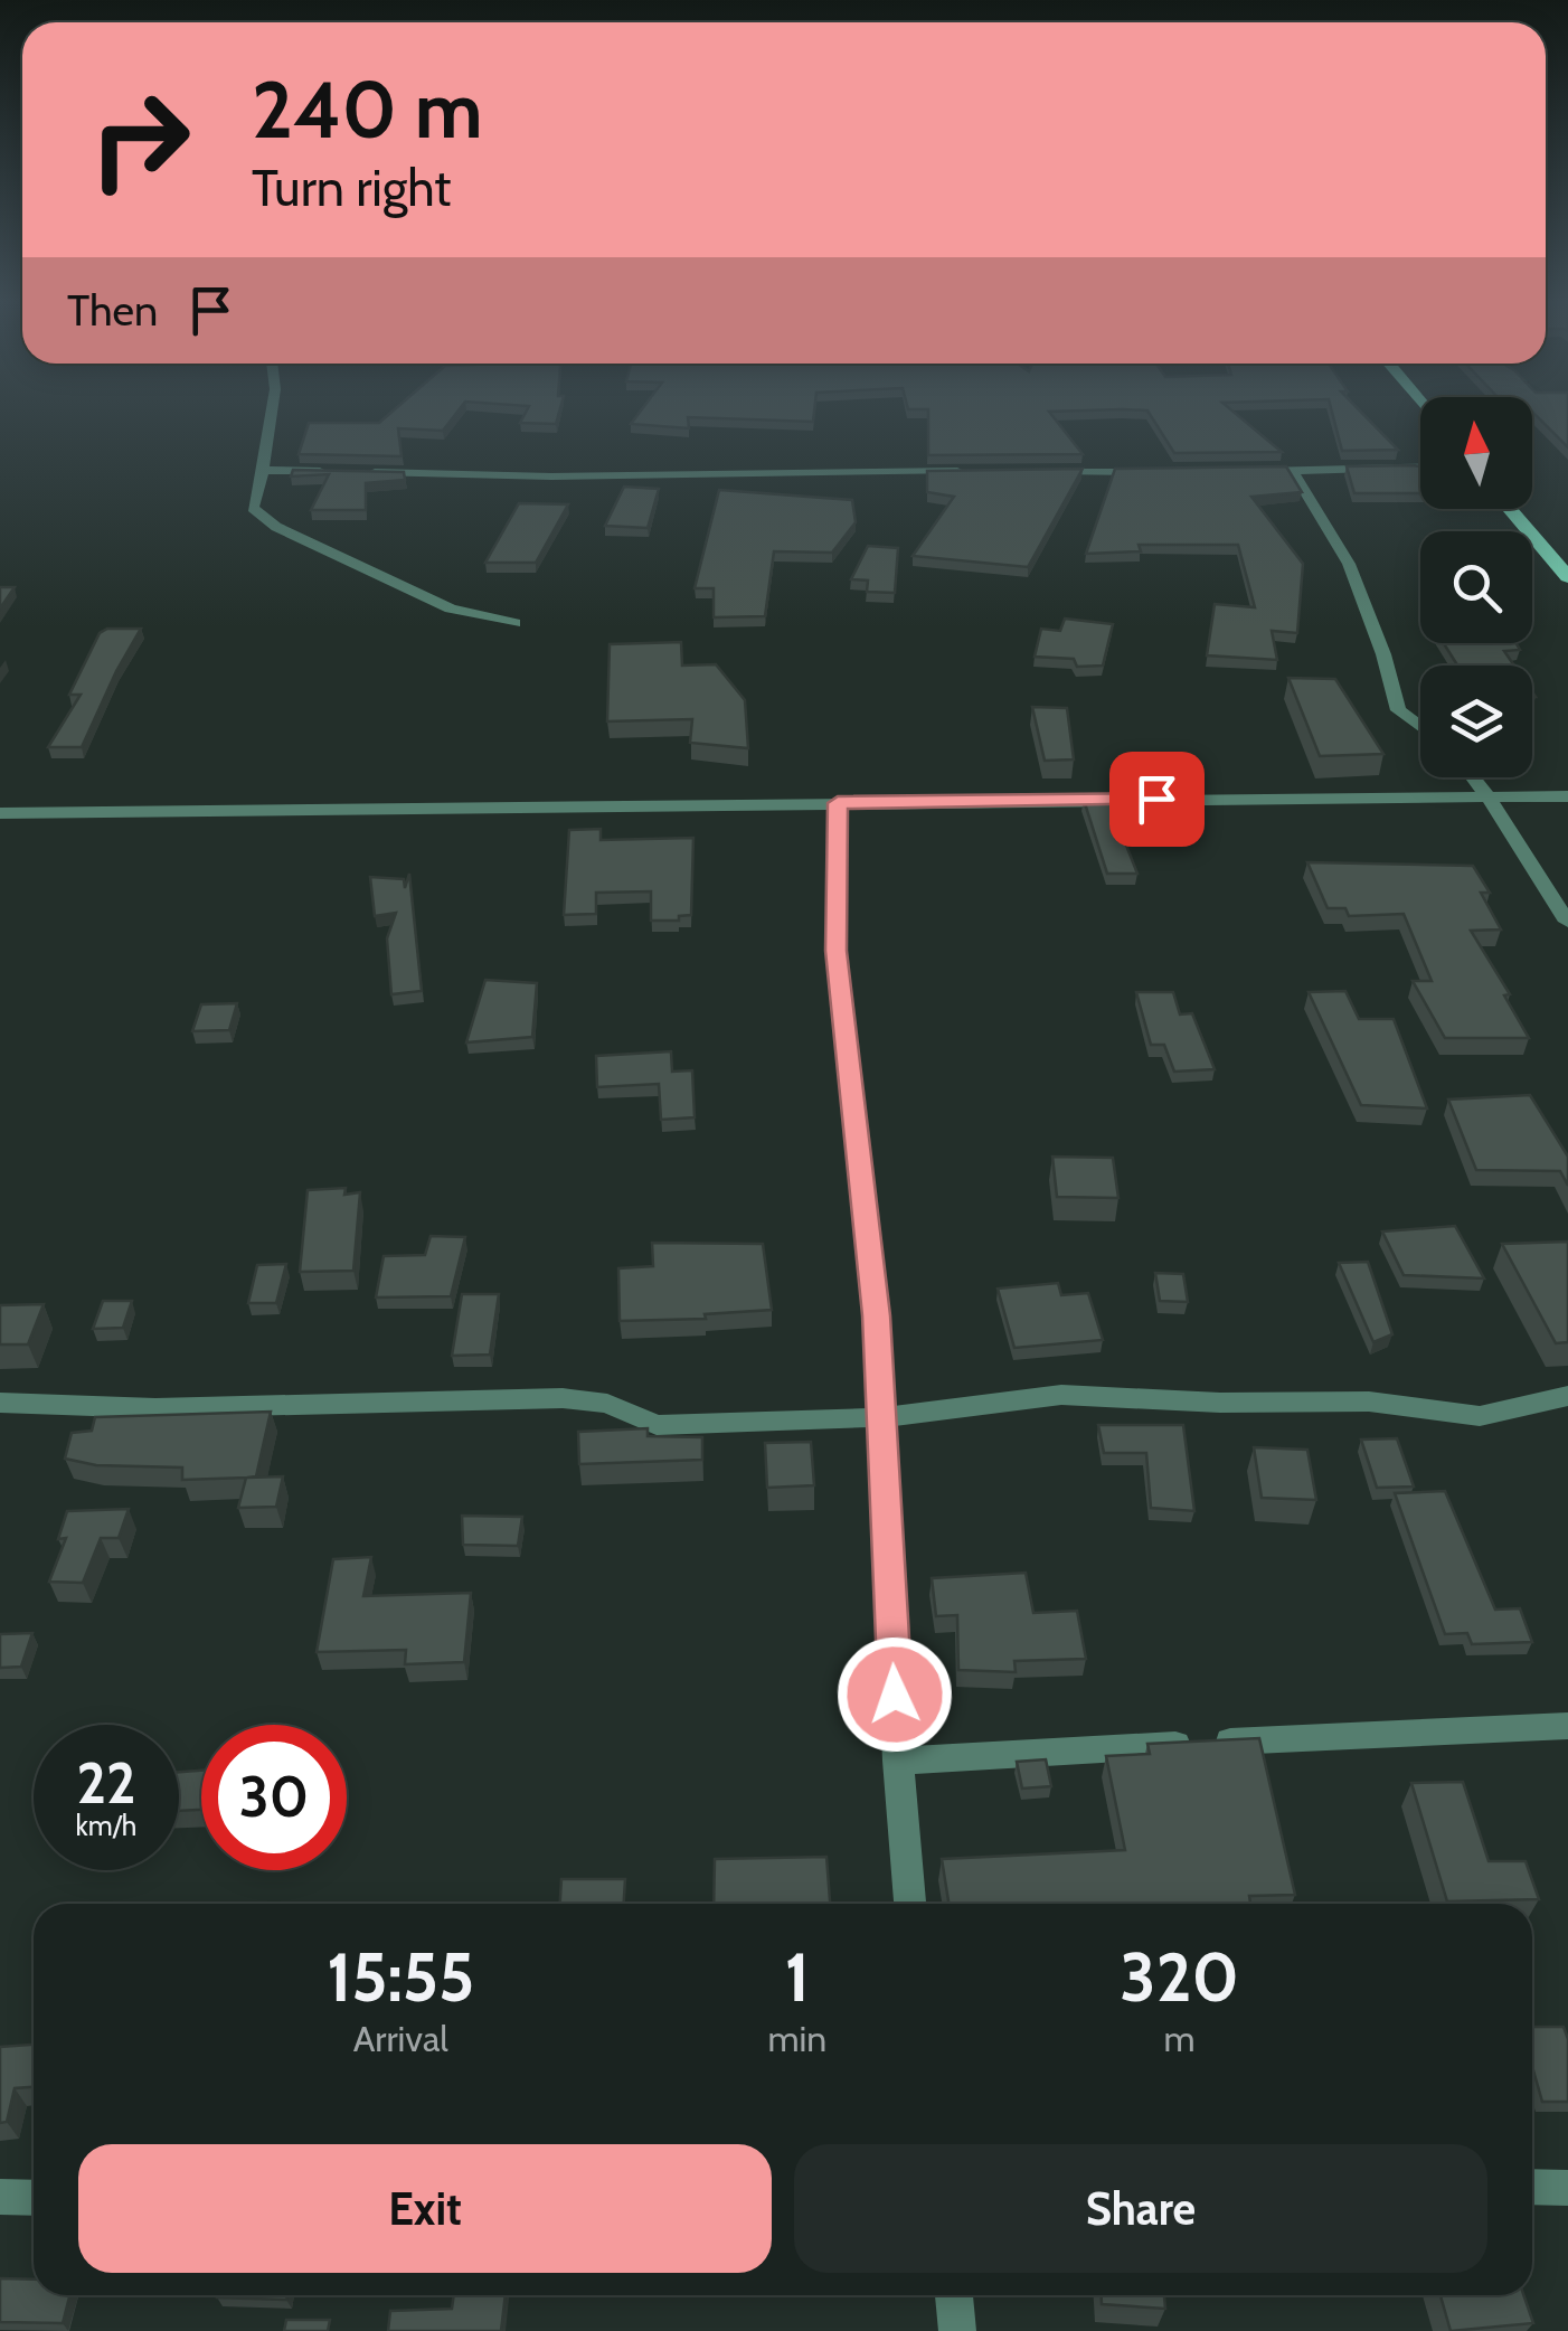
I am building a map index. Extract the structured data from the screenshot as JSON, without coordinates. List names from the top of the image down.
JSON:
{
  "north": "top",
  "page": {
    "turn": ["240 m", "Turn right"],
    "then": "Then",
    "speed": "22 km/h",
    "limit": "30",
    "eta": [
      "15:55",
      "Arrival",
      "1",
      "min",
      "320",
      "m"
    ],
    "buttons": ["Exit", "Share"]
  }
}
